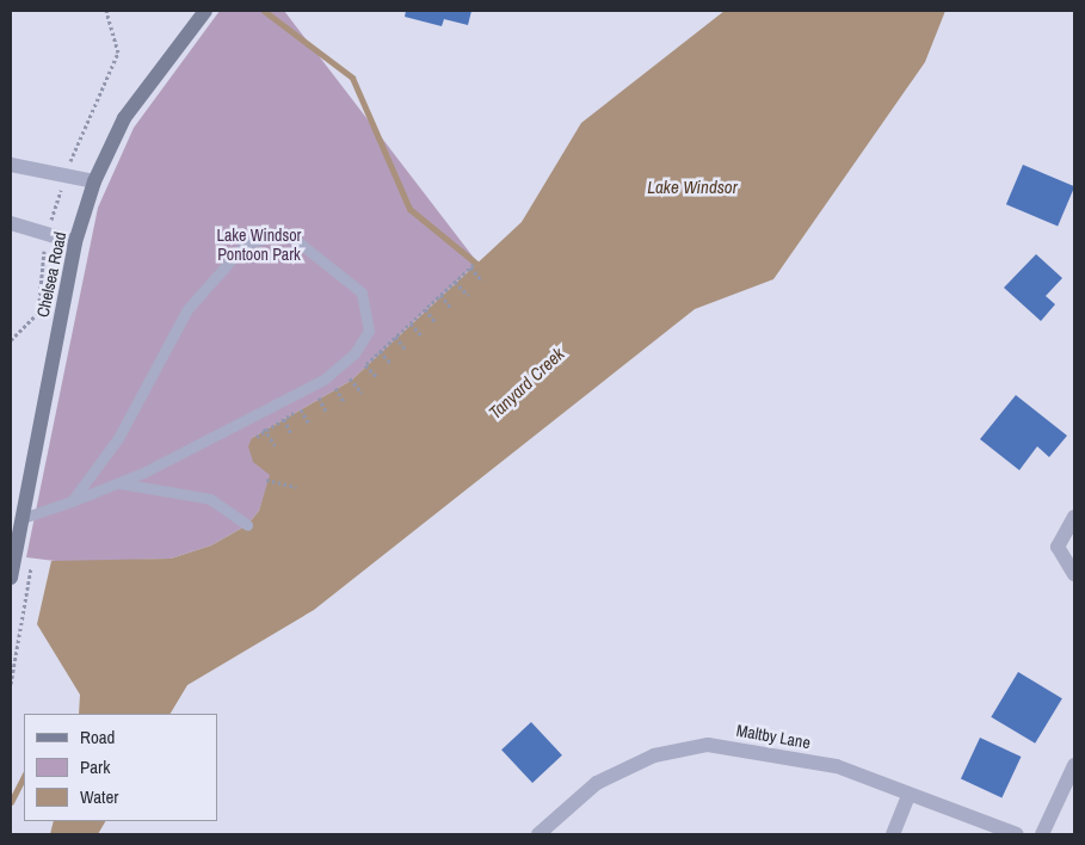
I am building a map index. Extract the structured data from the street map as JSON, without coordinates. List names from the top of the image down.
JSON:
{
  "streets": {
    "street": ["Chelsea Road", "Maltby Lane"]
  },
  "water": ["Lake Windsor", "Tanyard Creek"],
  "parks": ["Lake Windsor Pontoon Park"],
  "legend": ["Road", "Park", "Water"]
}
